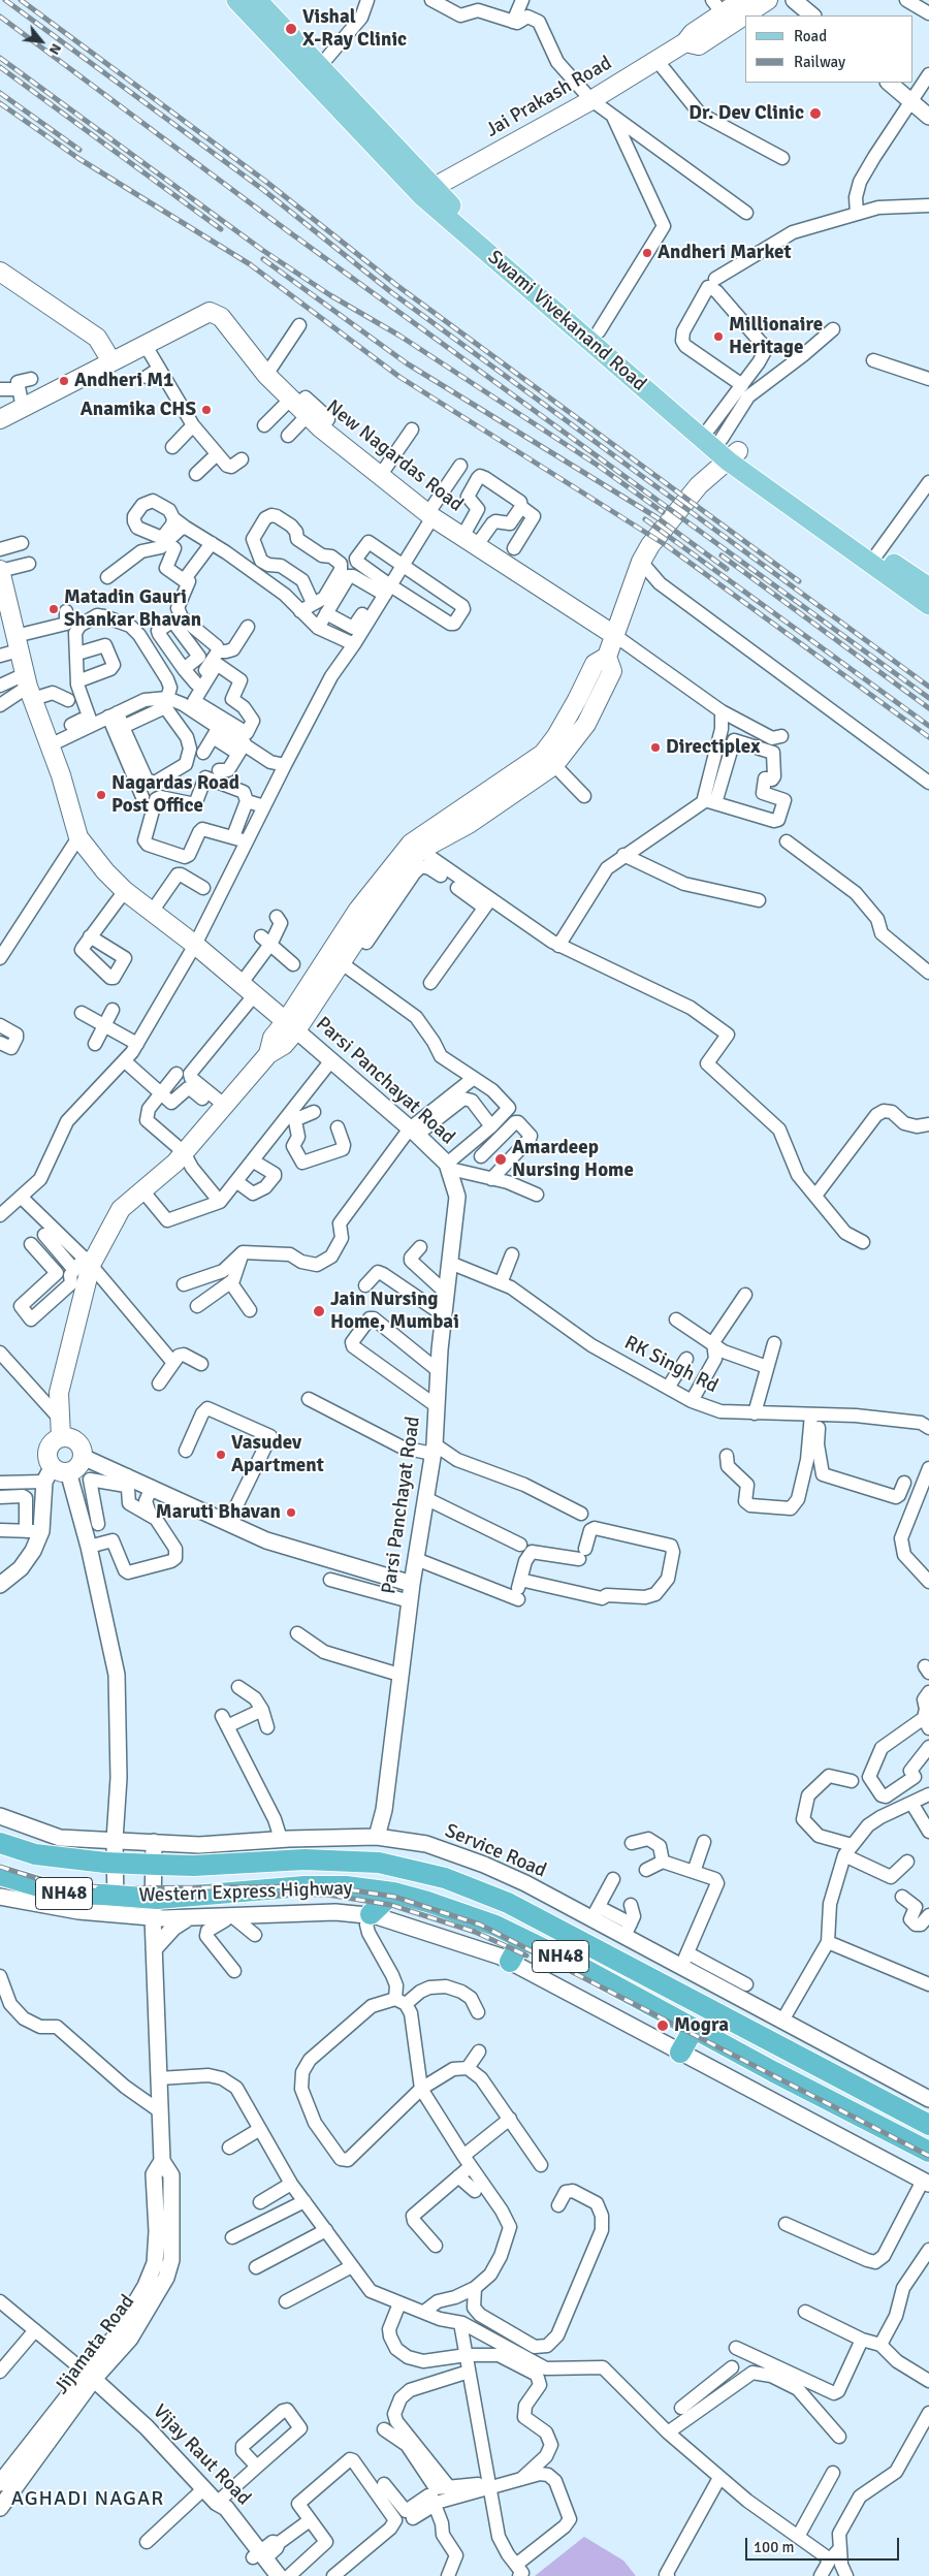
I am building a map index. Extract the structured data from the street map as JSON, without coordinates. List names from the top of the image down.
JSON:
{
  "streets": {
    "highway": ["Western Express Highway", "NH48"],
    "main road": ["Jai Prakash Road", "Swami Vivekanand Road", "New Nagardas Road"],
    "street": [
      "Parsi Panchayat Road",
      "RK Singh Rd",
      "Service Road",
      "Jijamata Road",
      "Vijay Raut Road"
    ]
  },
  "crossings": [
    ["Jai Prakash Road", "Swami Vivekanand Road"],
    ["Parsi Panchayat Road", "RK Singh Rd"],
    ["Parsi Panchayat Road", "Service Road"],
    ["Service Road", "Jijamata Road"],
    ["Western Express Highway", "Jijamata Road"],
    ["Jijamata Road", "Vijay Raut Road"]
  ],
  "districts": ["AGHADI NAGAR"],
  "places": [
    "Vishal X-Ray Clinic",
    "Dr. Dev Clinic",
    "Andheri Market",
    "Millionaire Heritage",
    "Andheri M1",
    "Anamika CHS",
    "Matadin Gauri Shankar Bhavan",
    "Directiplex",
    "Nagardas Road Post Office",
    "Amardeep Nursing Home",
    "Jain Nursing Home, Mumbai",
    "Vasudev Apartment",
    "Maruti Bhavan",
    "Mogra"
  ],
  "legend": ["Road", "Railway"],
  "scale_bar": "100 m",
  "north": "bottom right"
}
